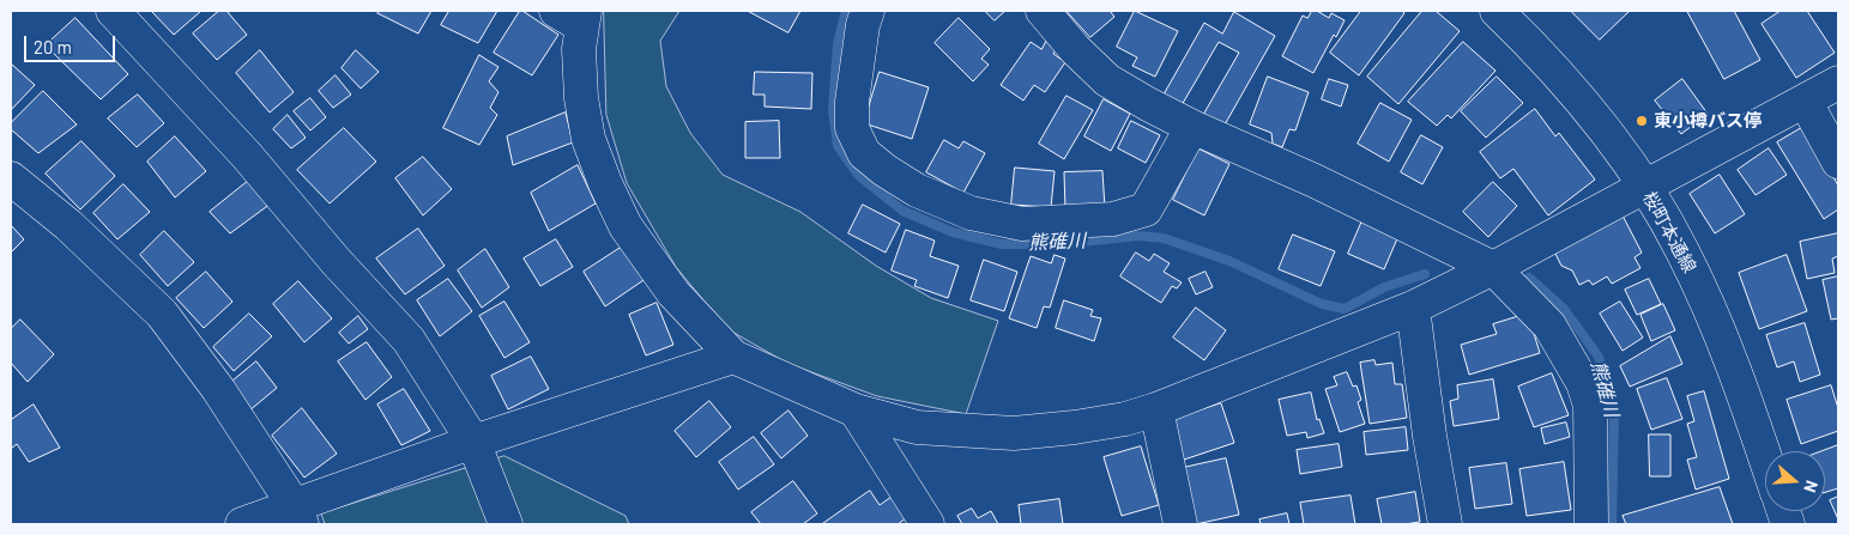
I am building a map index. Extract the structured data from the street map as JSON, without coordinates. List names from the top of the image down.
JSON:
{
  "streets": {
    "street": ["桜町本通線"]
  },
  "water": ["熊碓川"],
  "places": ["東小樽バス停"],
  "scale_bar": "20 m",
  "north": "right"
}
